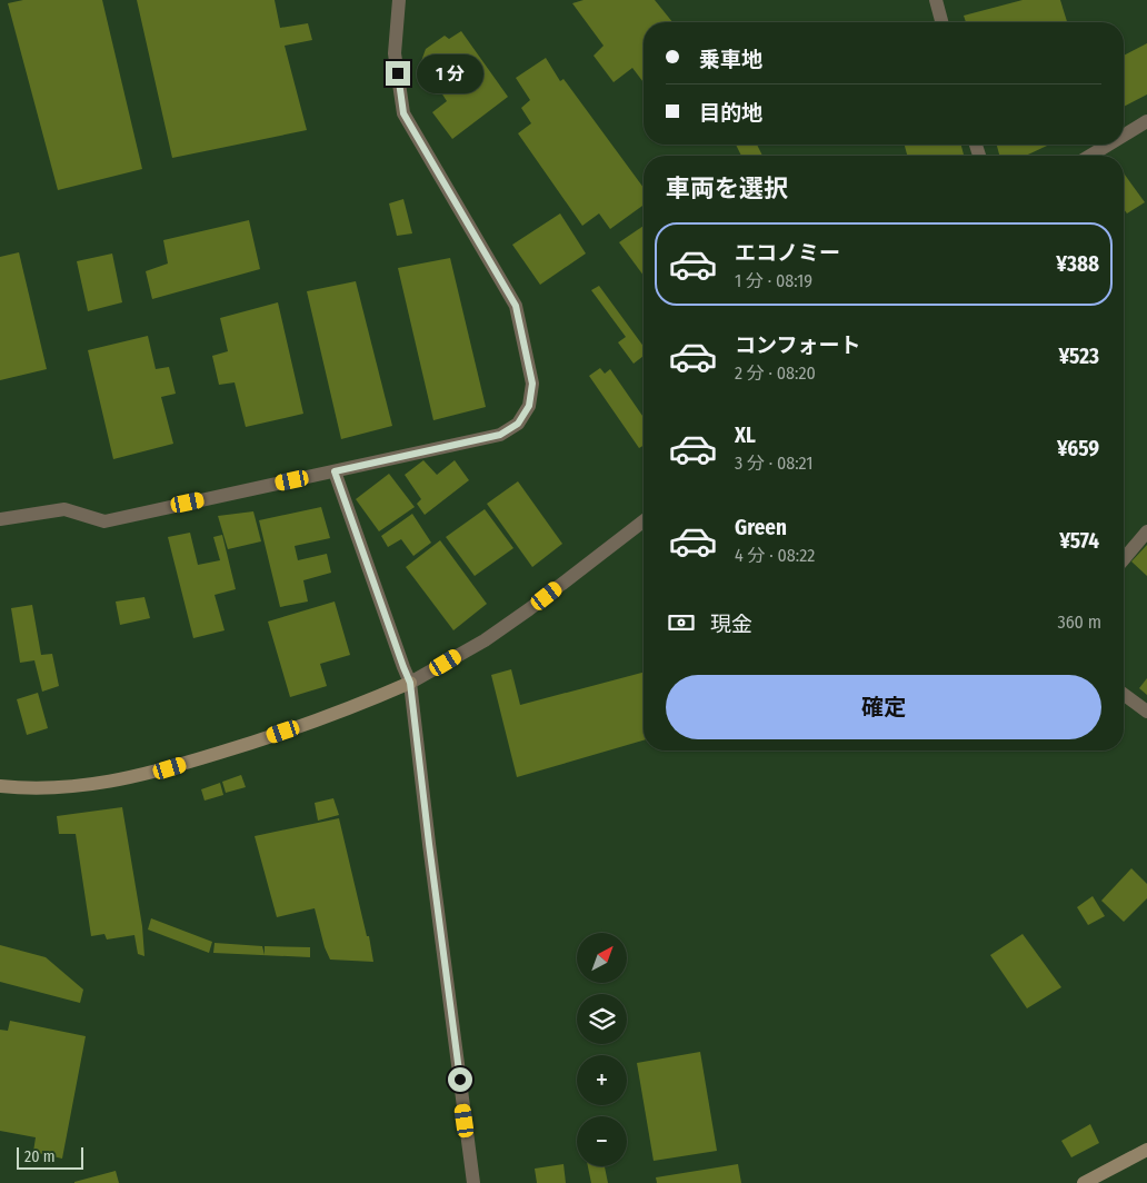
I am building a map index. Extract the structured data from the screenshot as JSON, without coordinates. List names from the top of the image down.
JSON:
{
  "scale_bar": "20 m",
  "north": "top right",
  "page": {
    "banner": ["乗車地", "目的地"],
    "bubble": "1 分",
    "heading": "車両を選択",
    "list": [
      {
        "name": "エコノミー",
        "note": "1 分 · 08:19",
        "value": "¥388"
      },
      {
        "name": "コンフォート",
        "note": "2 分 · 08:20",
        "value": "¥523"
      },
      {
        "name": "XL",
        "note": "3 分 · 08:21",
        "value": "¥659"
      },
      {
        "name": "Green",
        "note": "4 分 · 08:22",
        "value": "¥574"
      }
    ],
    "pay": ["現金", "360 m"],
    "buttons": "確定",
    "map_buttons": ["+", "−"],
    "scale": "20 m"
  }
}
